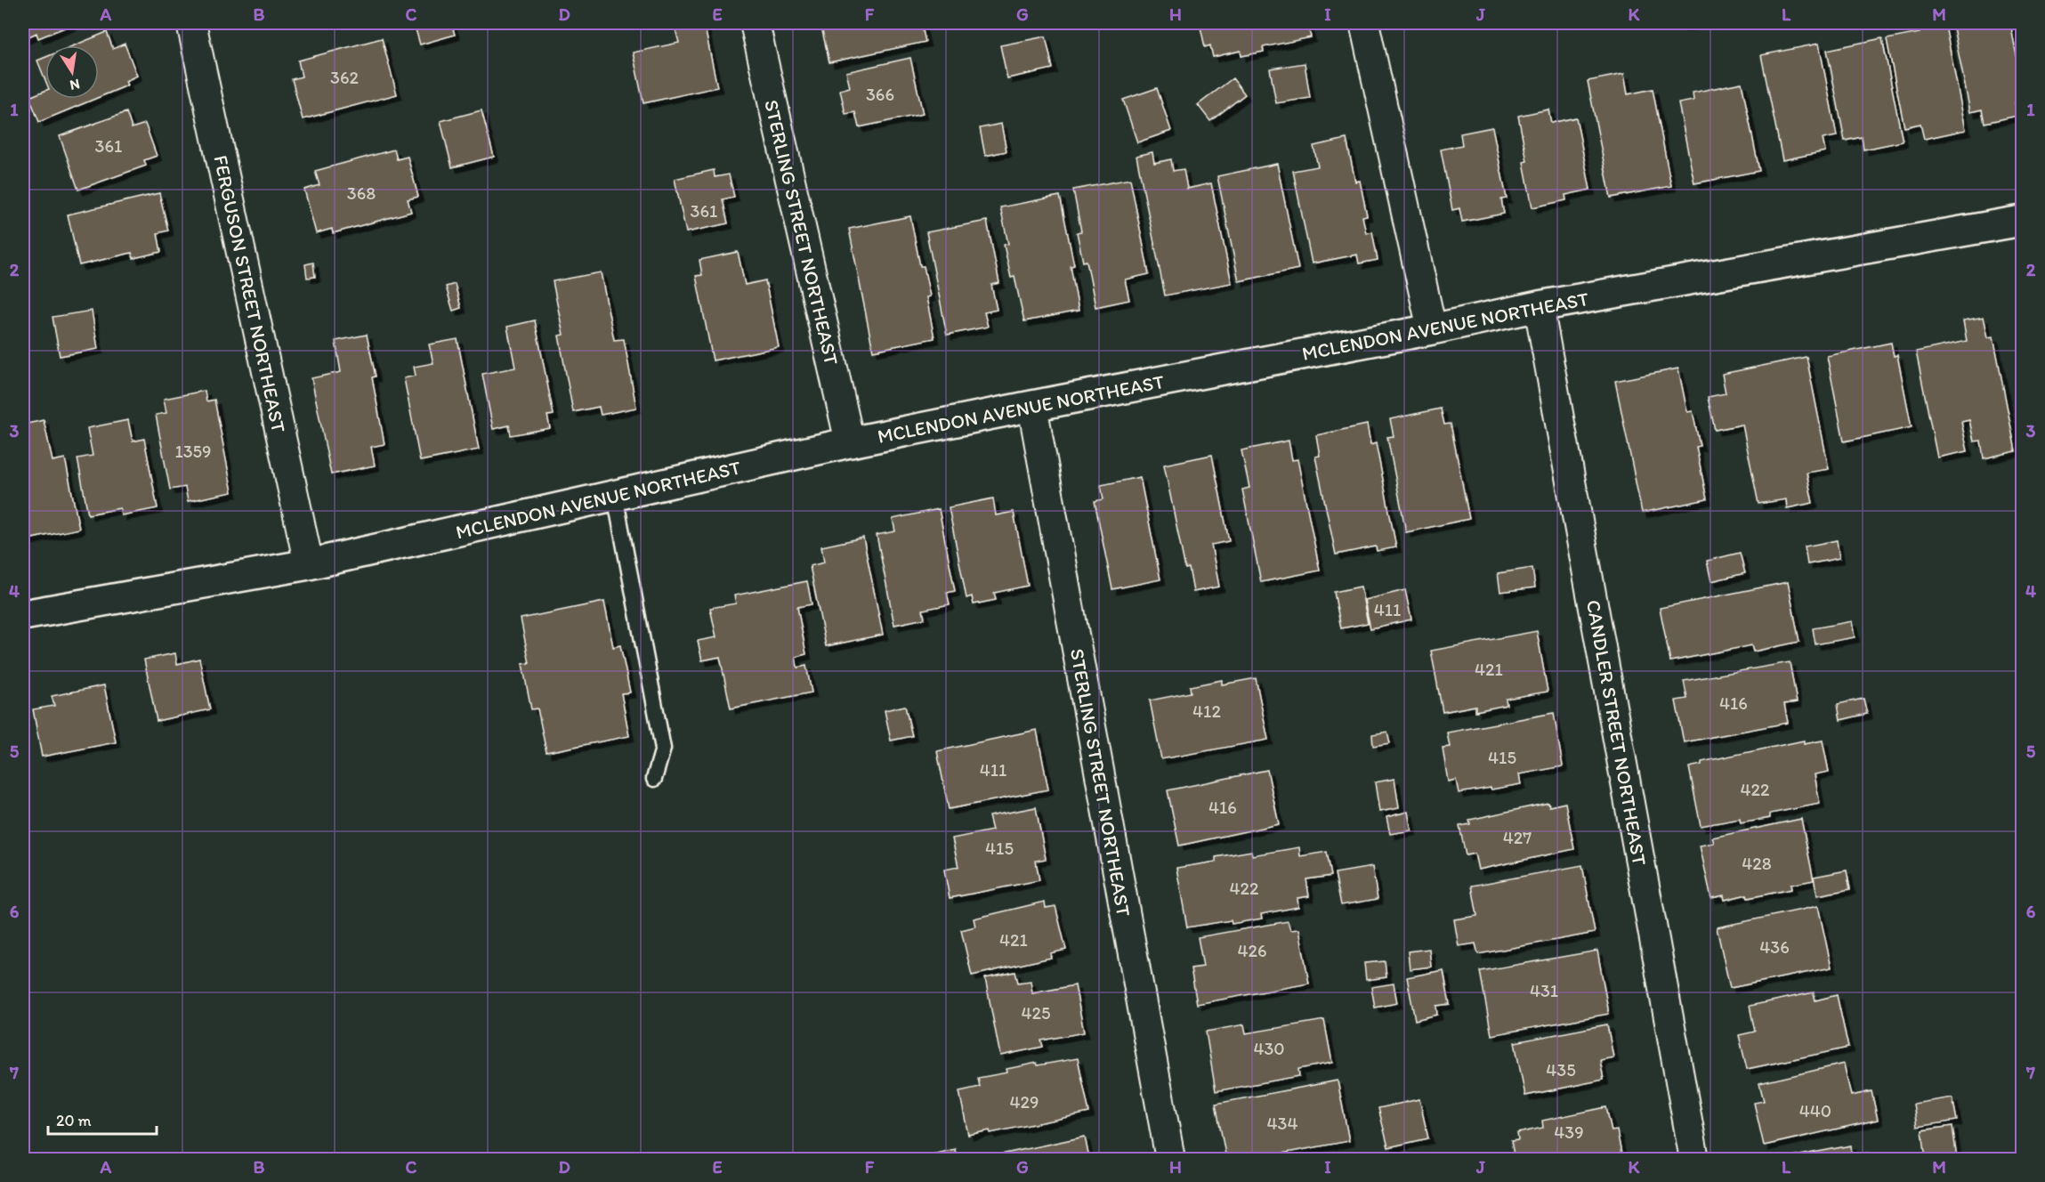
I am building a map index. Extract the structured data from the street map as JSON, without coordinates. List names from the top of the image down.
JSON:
{
  "streets": {
    "street": [
      "STERLING STREET NORTHEAST",
      "FERGUSON STREET NORTHEAST",
      "MCLENDON AVENUE NORTHEAST",
      "CANDLER STREET NORTHEAST"
    ]
  },
  "crossings": [
    ["STERLING STREET NORTHEAST", "MCLENDON AVENUE NORTHEAST"],
    ["FERGUSON STREET NORTHEAST", "MCLENDON AVENUE NORTHEAST"],
    ["MCLENDON AVENUE NORTHEAST", "CANDLER STREET NORTHEAST"]
  ],
  "house_numbers": [
    "362",
    "366",
    "361",
    "368",
    "361",
    "1359",
    "411",
    "421",
    "416",
    "412",
    "415",
    "411",
    "422",
    "416",
    "427",
    "415",
    "428",
    "422",
    "421",
    "436",
    "426",
    "431",
    "425",
    "430",
    "435",
    "429",
    "440",
    "434",
    "439"
  ],
  "scale_bar": "20 m",
  "north": "bottom",
  "grid": {
    "columns": [
      "A",
      "B",
      "C",
      "D",
      "E",
      "F",
      "G",
      "H",
      "I",
      "J",
      "K",
      "L",
      "M"
    ],
    "rows": [
      "1",
      "2",
      "3",
      "4",
      "5",
      "6",
      "7"
    ]
  }
}
